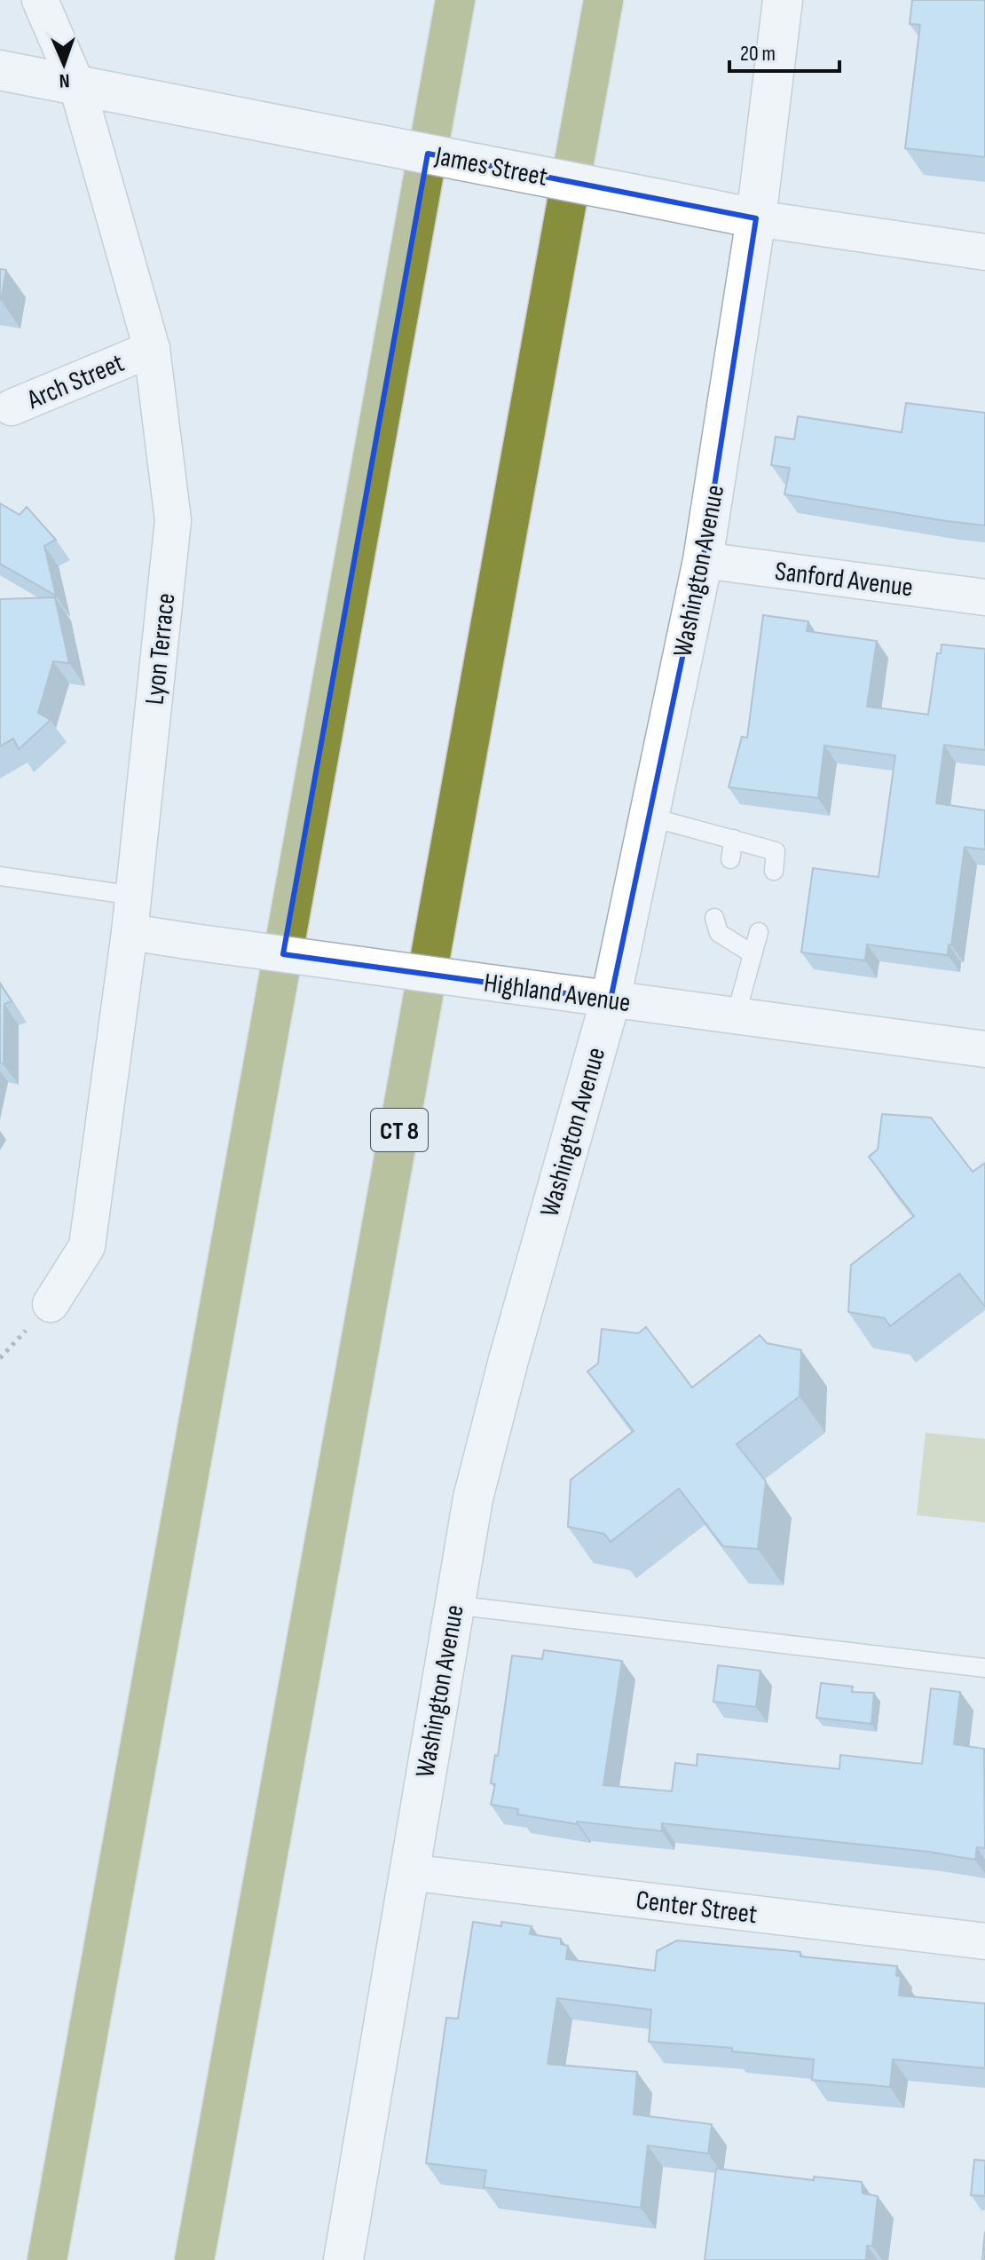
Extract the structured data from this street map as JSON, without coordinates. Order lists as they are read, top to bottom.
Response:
{
  "streets": {
    "highway": ["CT 8"],
    "main road": ["James Street", "Washington Avenue"],
    "street": [
      "Arch Street",
      "Sanford Avenue",
      "Lyon Terrace",
      "Highland Avenue",
      "Center Street"
    ]
  },
  "crossings": [
    ["James Street", "Washington Avenue"],
    ["James Street", "Lyon Terrace"],
    ["Arch Street", "Lyon Terrace"],
    ["Washington Avenue", "Sanford Avenue"],
    ["Washington Avenue", "Highland Avenue"],
    ["Washington Avenue", "Center Street"],
    ["Lyon Terrace", "Highland Avenue"]
  ],
  "scale_bar": "20 m",
  "north": "bottom"
}
